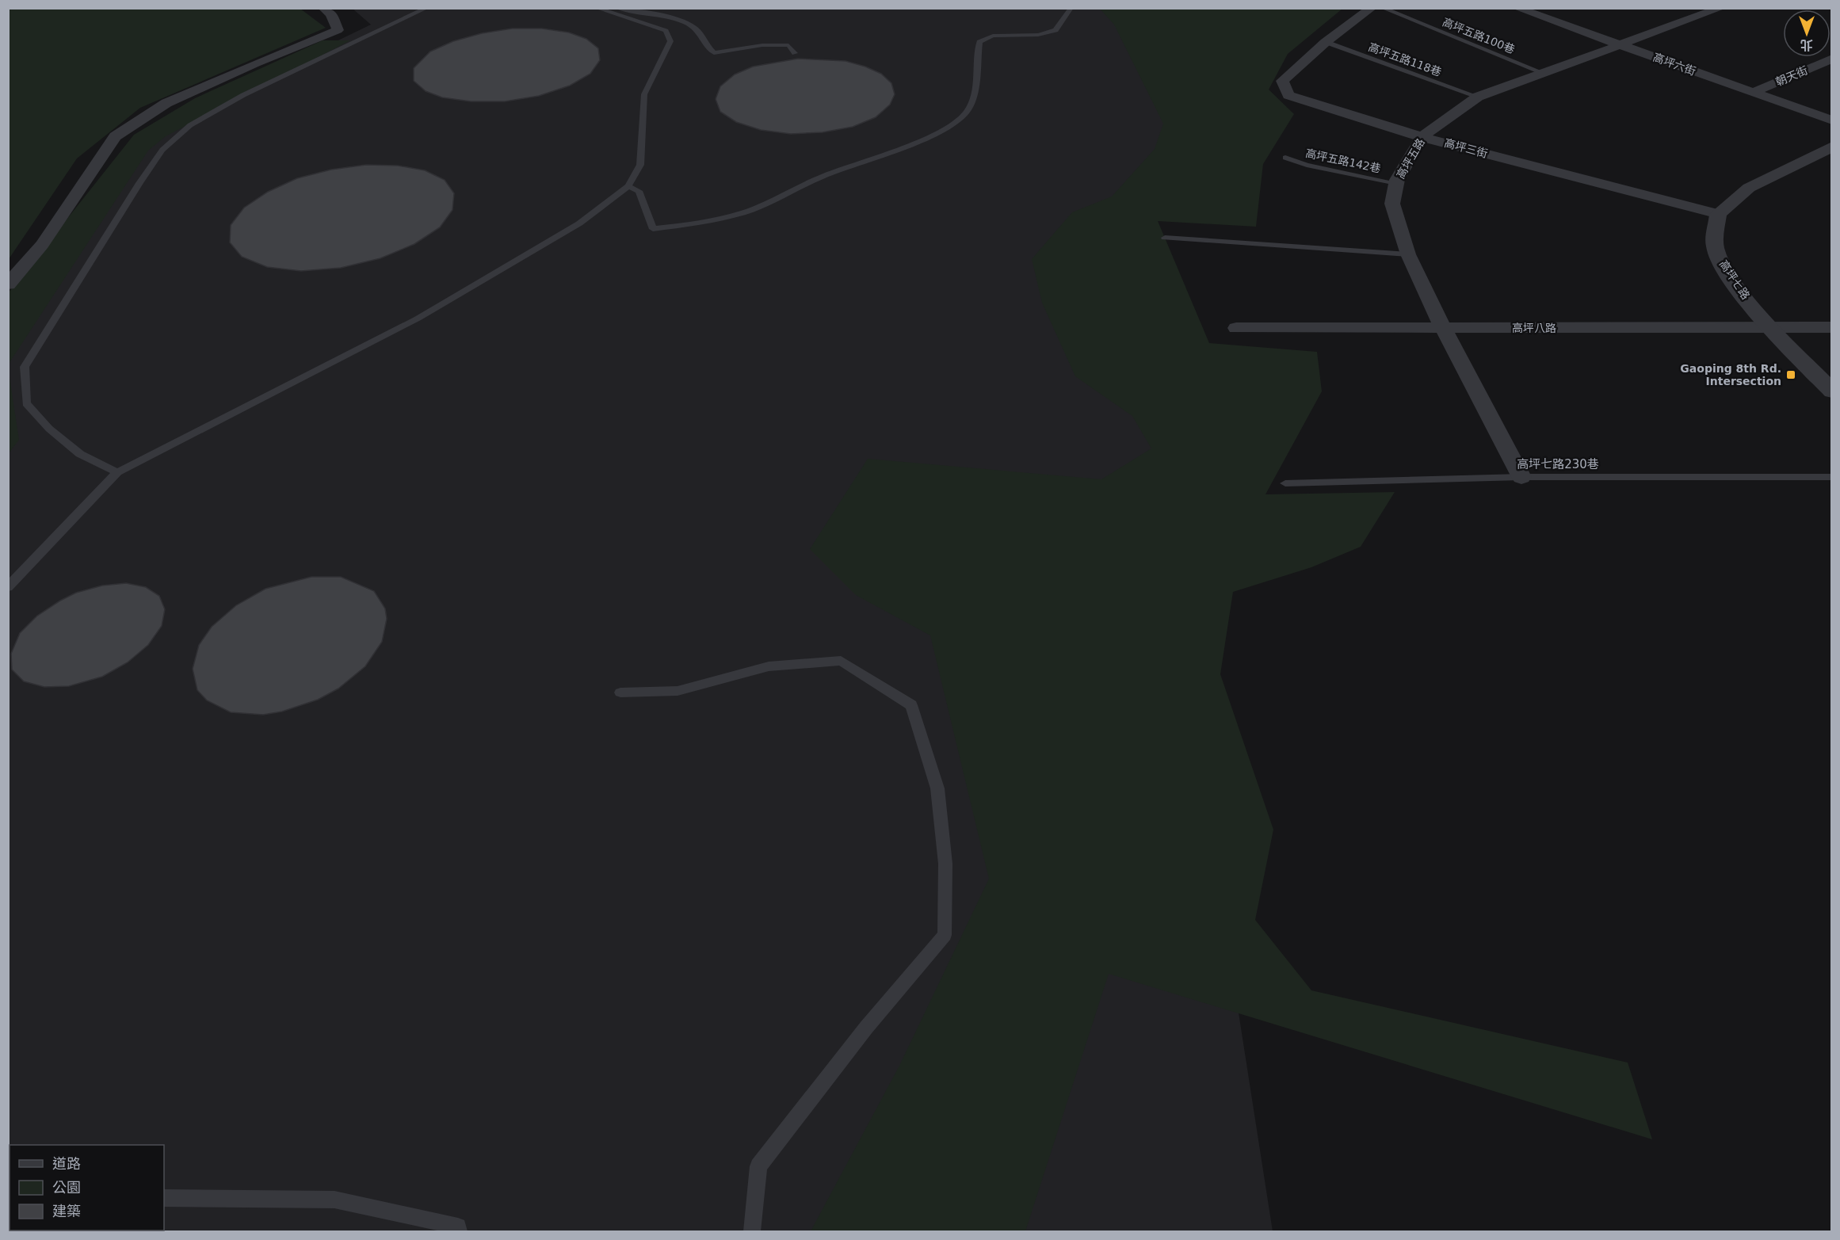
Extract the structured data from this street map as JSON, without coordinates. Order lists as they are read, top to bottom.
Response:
{
  "streets": {
    "street": [
      "高坪六街",
      "朝天街",
      "高坪三街",
      "高坪五路",
      "高坪七路",
      "高坪八路"
    ],
    "lane": [
      "高坪五路100巷",
      "高坪五路118巷",
      "高坪五路142巷",
      "高坪七路230巷"
    ]
  },
  "crossings": [
    ["高坪五路100巷", "高坪五路"],
    ["高坪五路118巷", "高坪三街"],
    ["高坪五路118巷", "高坪五路"],
    ["高坪六街", "朝天街"],
    ["高坪六街", "高坪五路"],
    ["高坪三街", "高坪五路"],
    ["高坪三街", "高坪七路"],
    ["高坪五路", "高坪五路142巷"],
    ["高坪五路", "高坪八路"],
    ["高坪五路", "高坪七路230巷"],
    ["高坪七路", "高坪八路"]
  ],
  "places": {
    "transit": ["Gaoping 8th Rd. Intersection"]
  },
  "legend": ["道路", "公園", "建築"],
  "north": "bottom"
}
